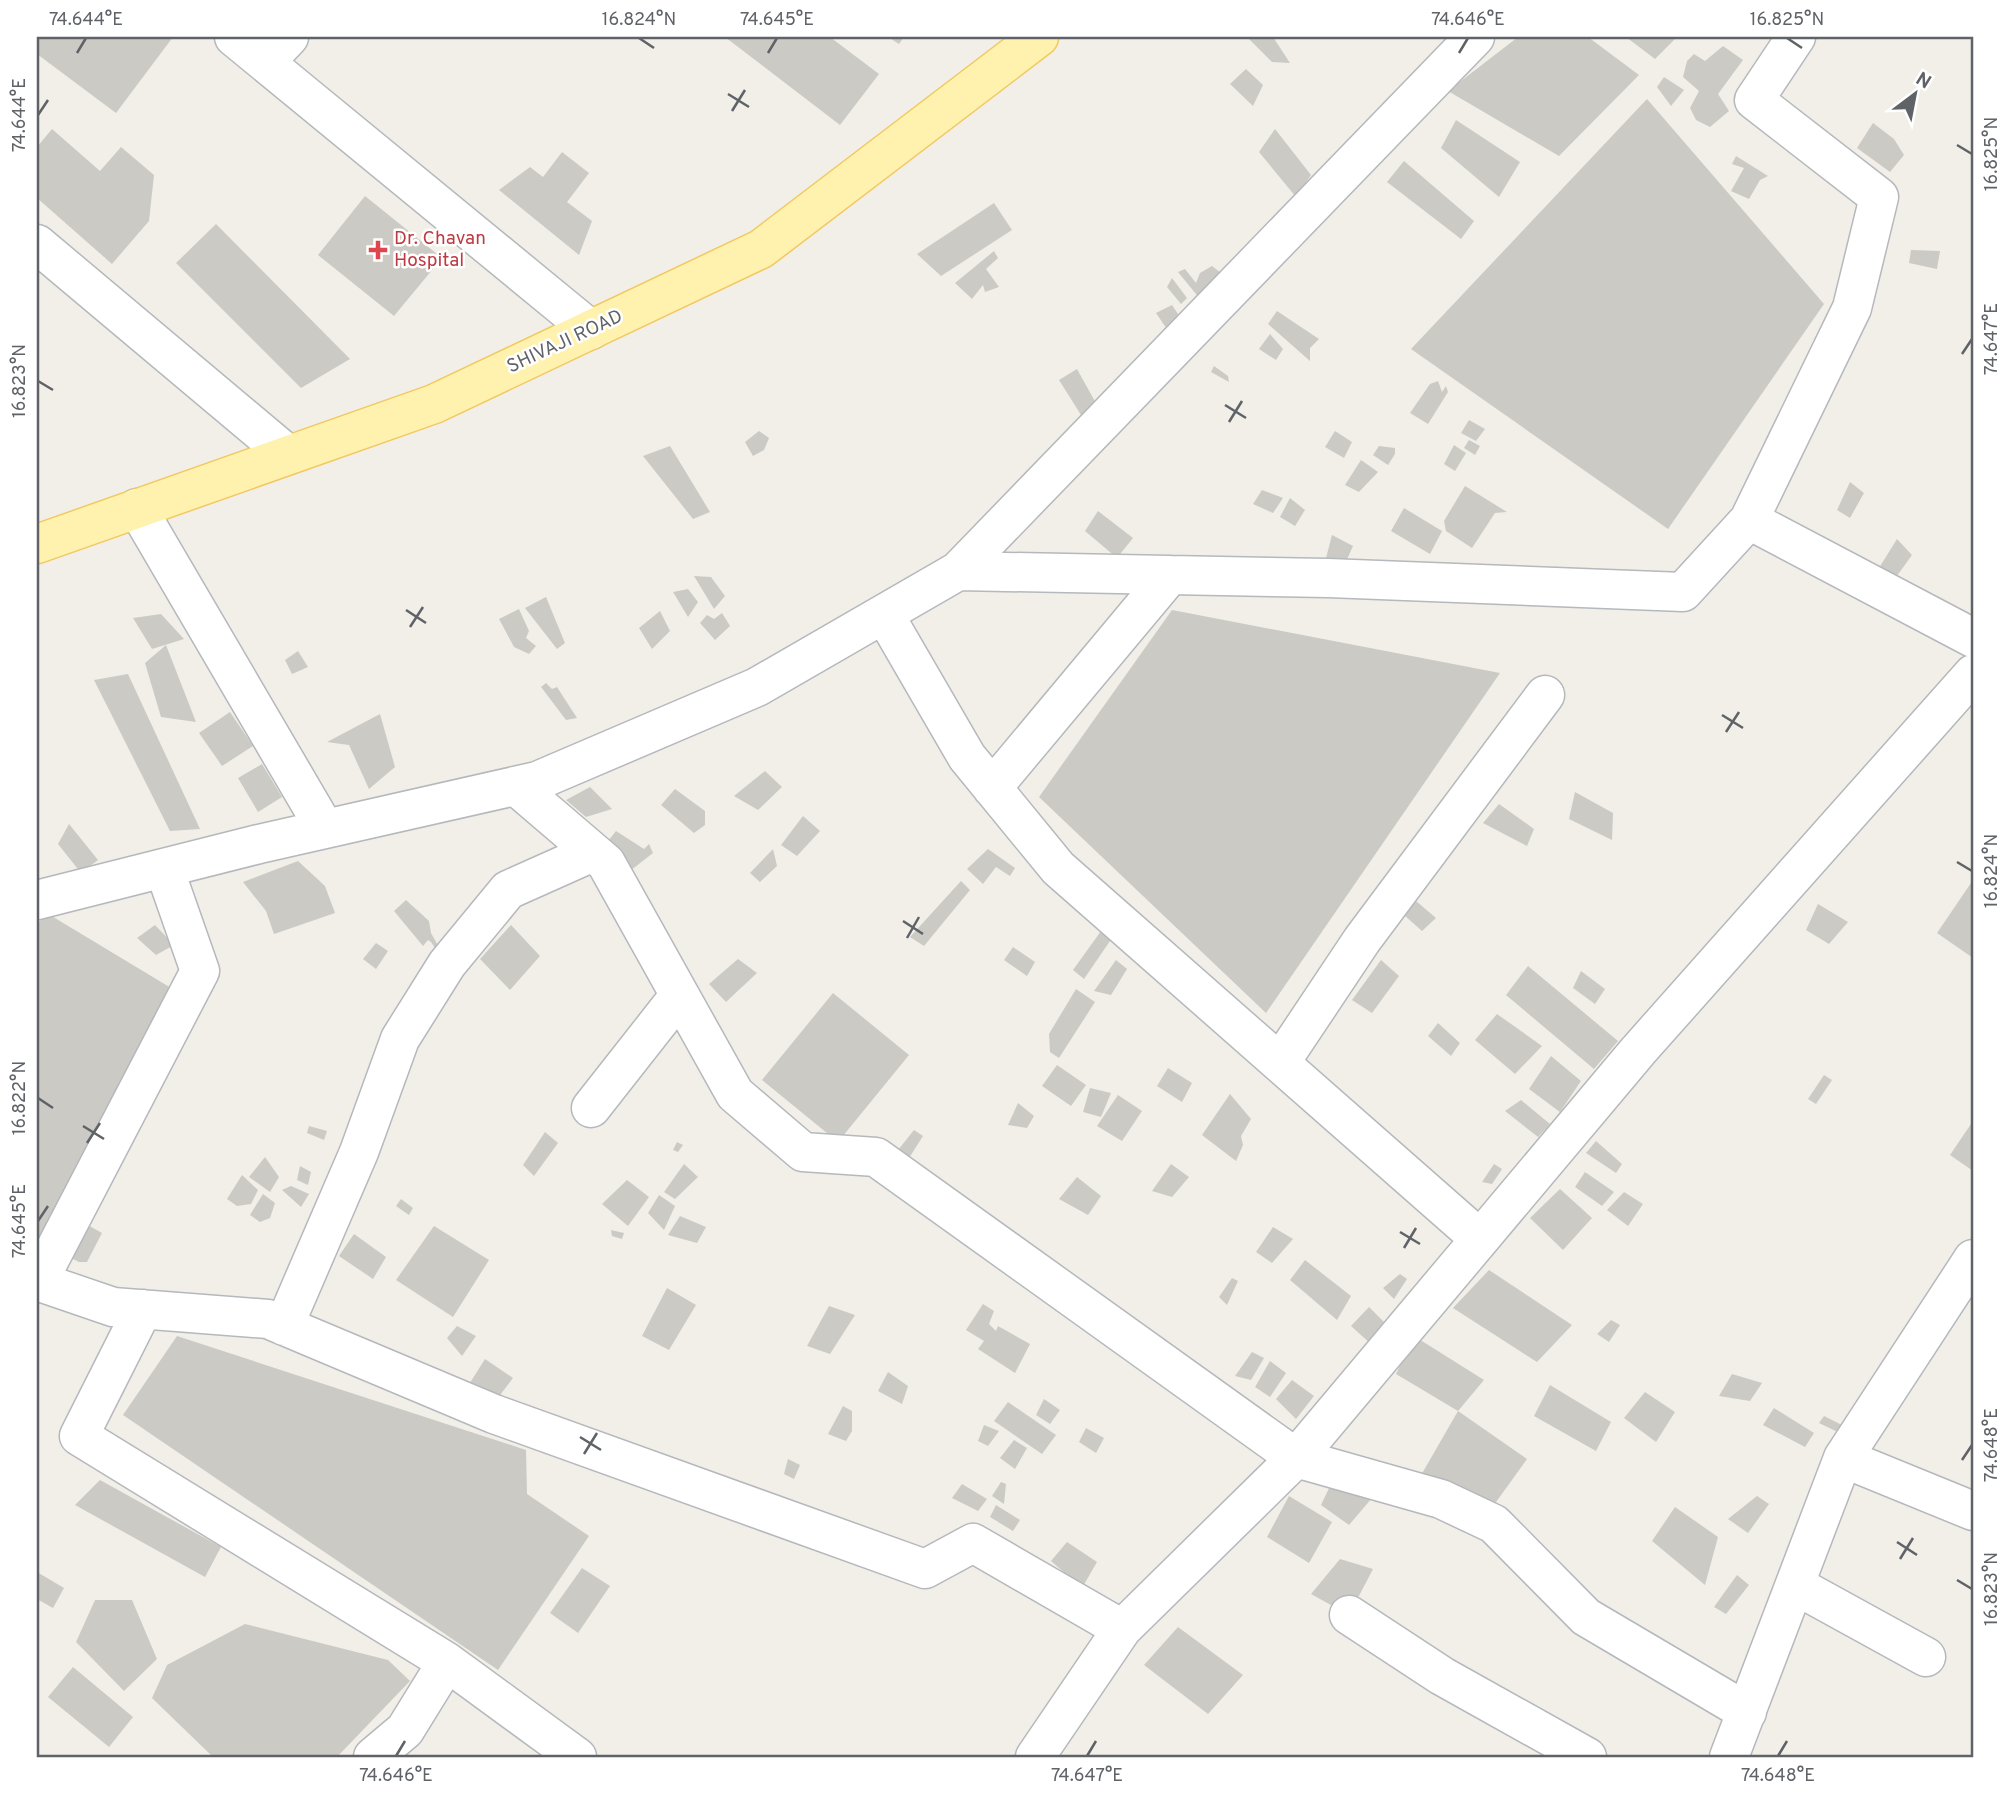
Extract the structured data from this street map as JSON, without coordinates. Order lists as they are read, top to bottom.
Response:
{
  "streets": {
    "main road": ["SHIVAJI ROAD"]
  },
  "places": {
    "health": ["Dr. Chavan Hospital"]
  },
  "north": "top right",
  "coordinates": [
    "74.644°E",
    "16.824°N",
    "74.645°E",
    "74.646°E",
    "16.825°N",
    "74.647°E",
    "16.823°N",
    "16.822°N",
    "74.648°E"
  ]
}
